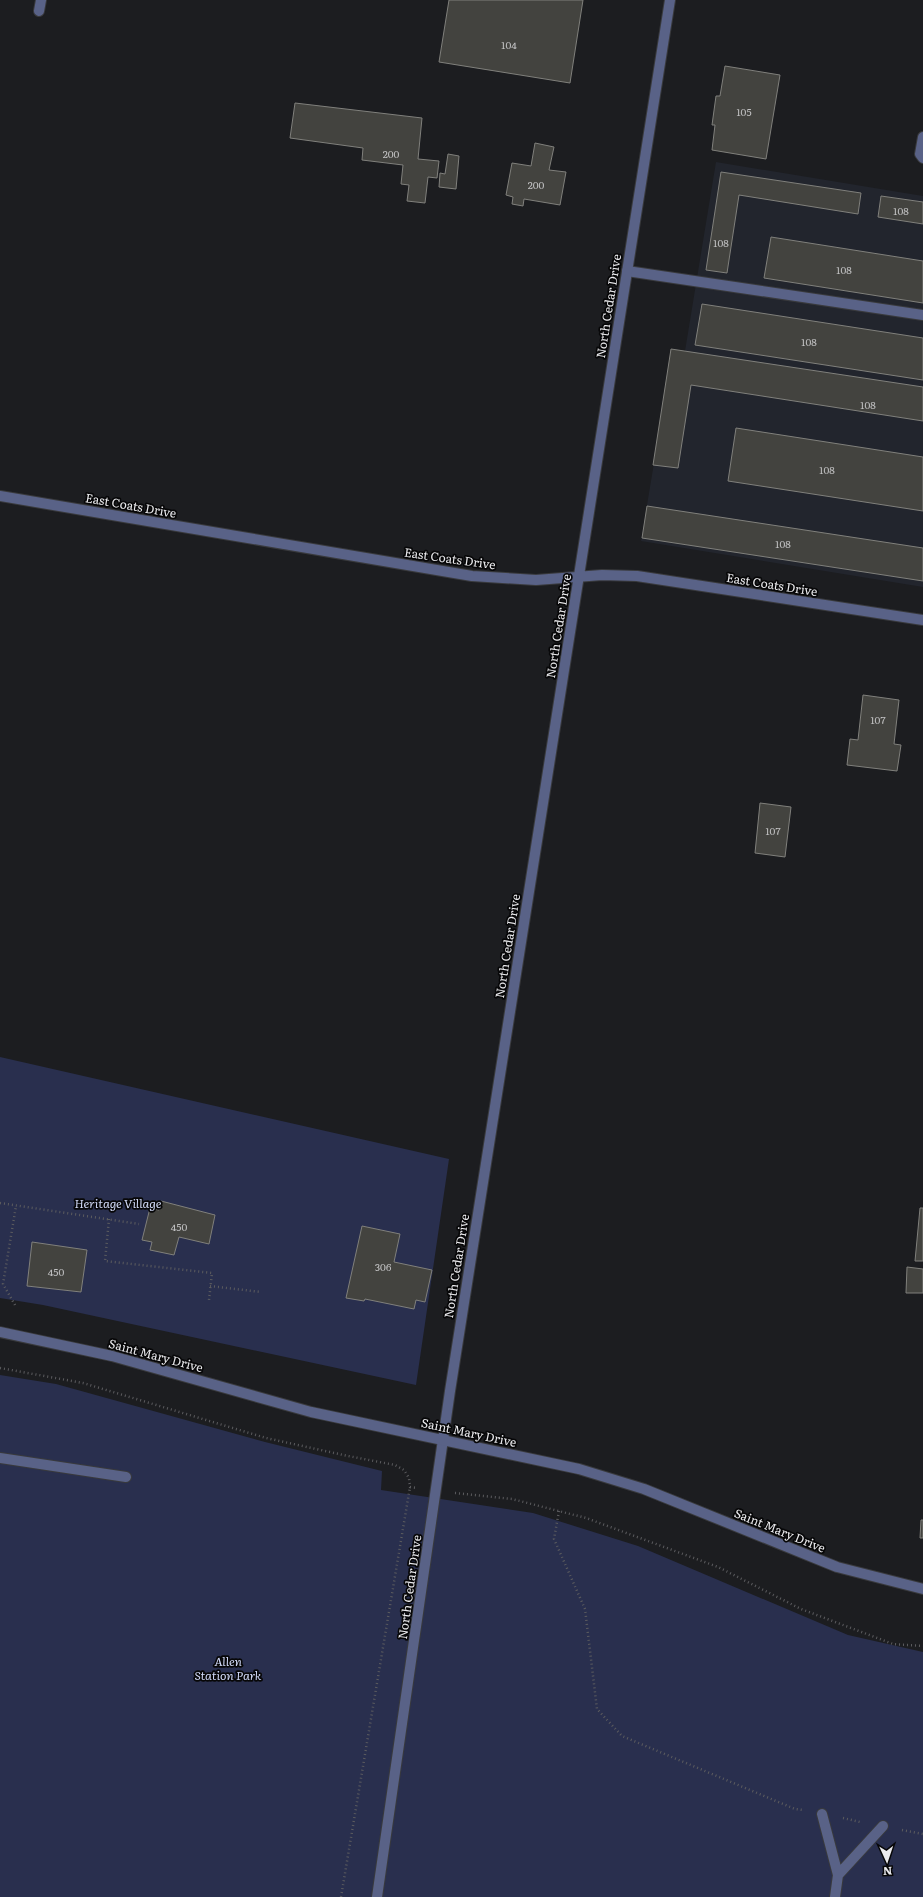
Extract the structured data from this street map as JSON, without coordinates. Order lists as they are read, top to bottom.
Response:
{
  "streets": {
    "street": ["North Cedar Drive", "East Coats Drive", "Saint Mary Drive"]
  },
  "crossings": [
    ["North Cedar Drive", "East Coats Drive"],
    ["North Cedar Drive", "Saint Mary Drive"]
  ],
  "parks": ["Heritage Village", "Allen Station Park"],
  "house_numbers": [
    "104",
    "105",
    "200",
    "200",
    "108",
    "108",
    "108",
    "108",
    "108",
    "108",
    "108",
    "107",
    "107",
    "450",
    "306",
    "450"
  ],
  "north": "bottom"
}
